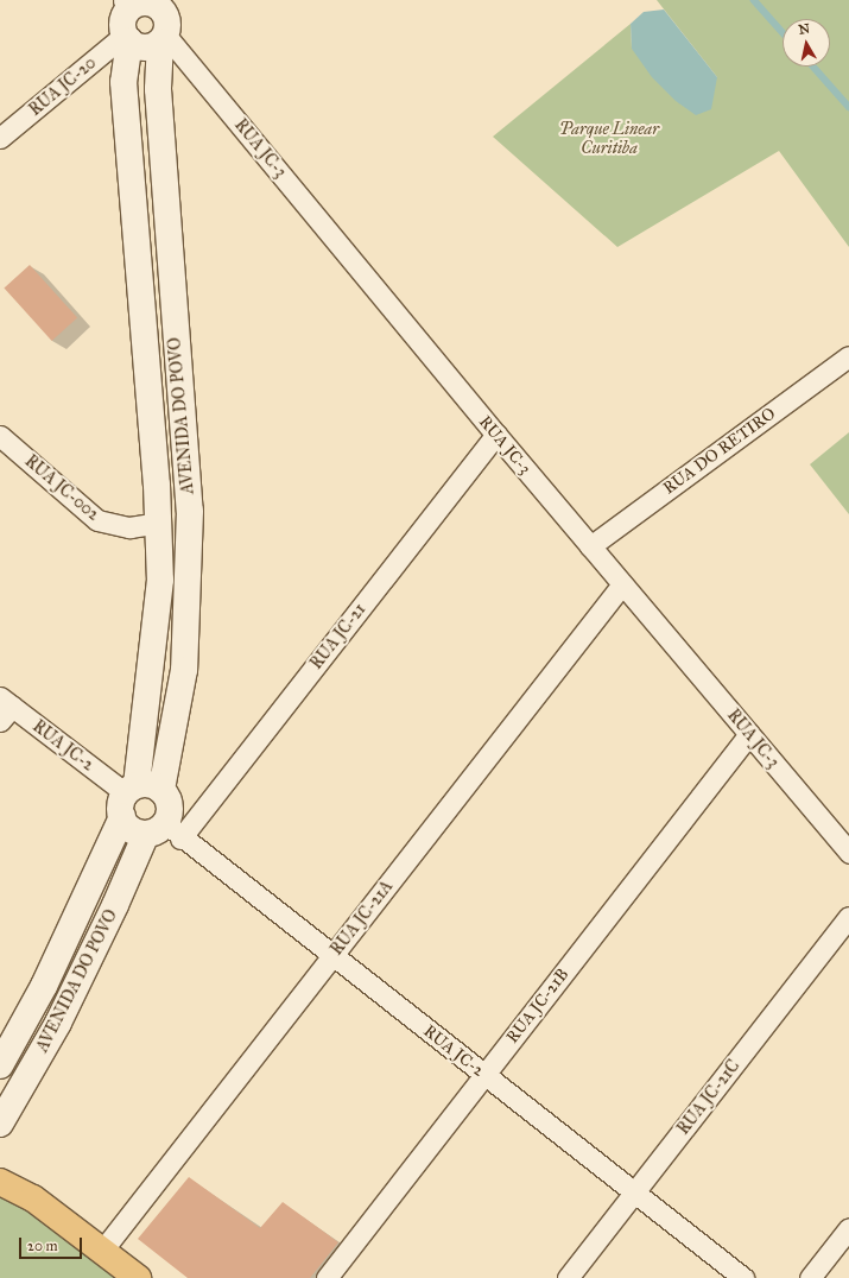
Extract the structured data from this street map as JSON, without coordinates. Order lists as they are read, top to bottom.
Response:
{
  "streets": {
    "main road": ["AVENIDA DO POVO"],
    "street": [
      "RUA JC-20",
      "RUA JC-3",
      "RUA DO RETIRO",
      "RUA JC-002",
      "RUA JC-21",
      "RUA JC-2",
      "RUA JC-21A",
      "RUA JC-21B",
      "RUA JC-21C"
    ]
  },
  "crossings": [
    ["RUA JC-20", "RUA JC-3"],
    ["RUA JC-20", "AVENIDA DO POVO"],
    ["RUA JC-3", "AVENIDA DO POVO"],
    ["RUA JC-3", "RUA DO RETIRO"],
    ["RUA JC-3", "RUA JC-21"],
    ["RUA JC-3", "RUA JC-21A"],
    ["RUA JC-3", "RUA JC-21B"],
    ["AVENIDA DO POVO", "RUA JC-002"],
    ["AVENIDA DO POVO", "RUA JC-21"],
    ["AVENIDA DO POVO", "RUA JC-2"],
    ["RUA JC-21", "RUA JC-2"],
    ["RUA JC-2", "RUA JC-21A"],
    ["RUA JC-2", "RUA JC-21B"],
    ["RUA JC-2", "RUA JC-21C"]
  ],
  "parks": ["Parque Linear Curitiba"],
  "scale_bar": "20 m",
  "north": "top"
}
